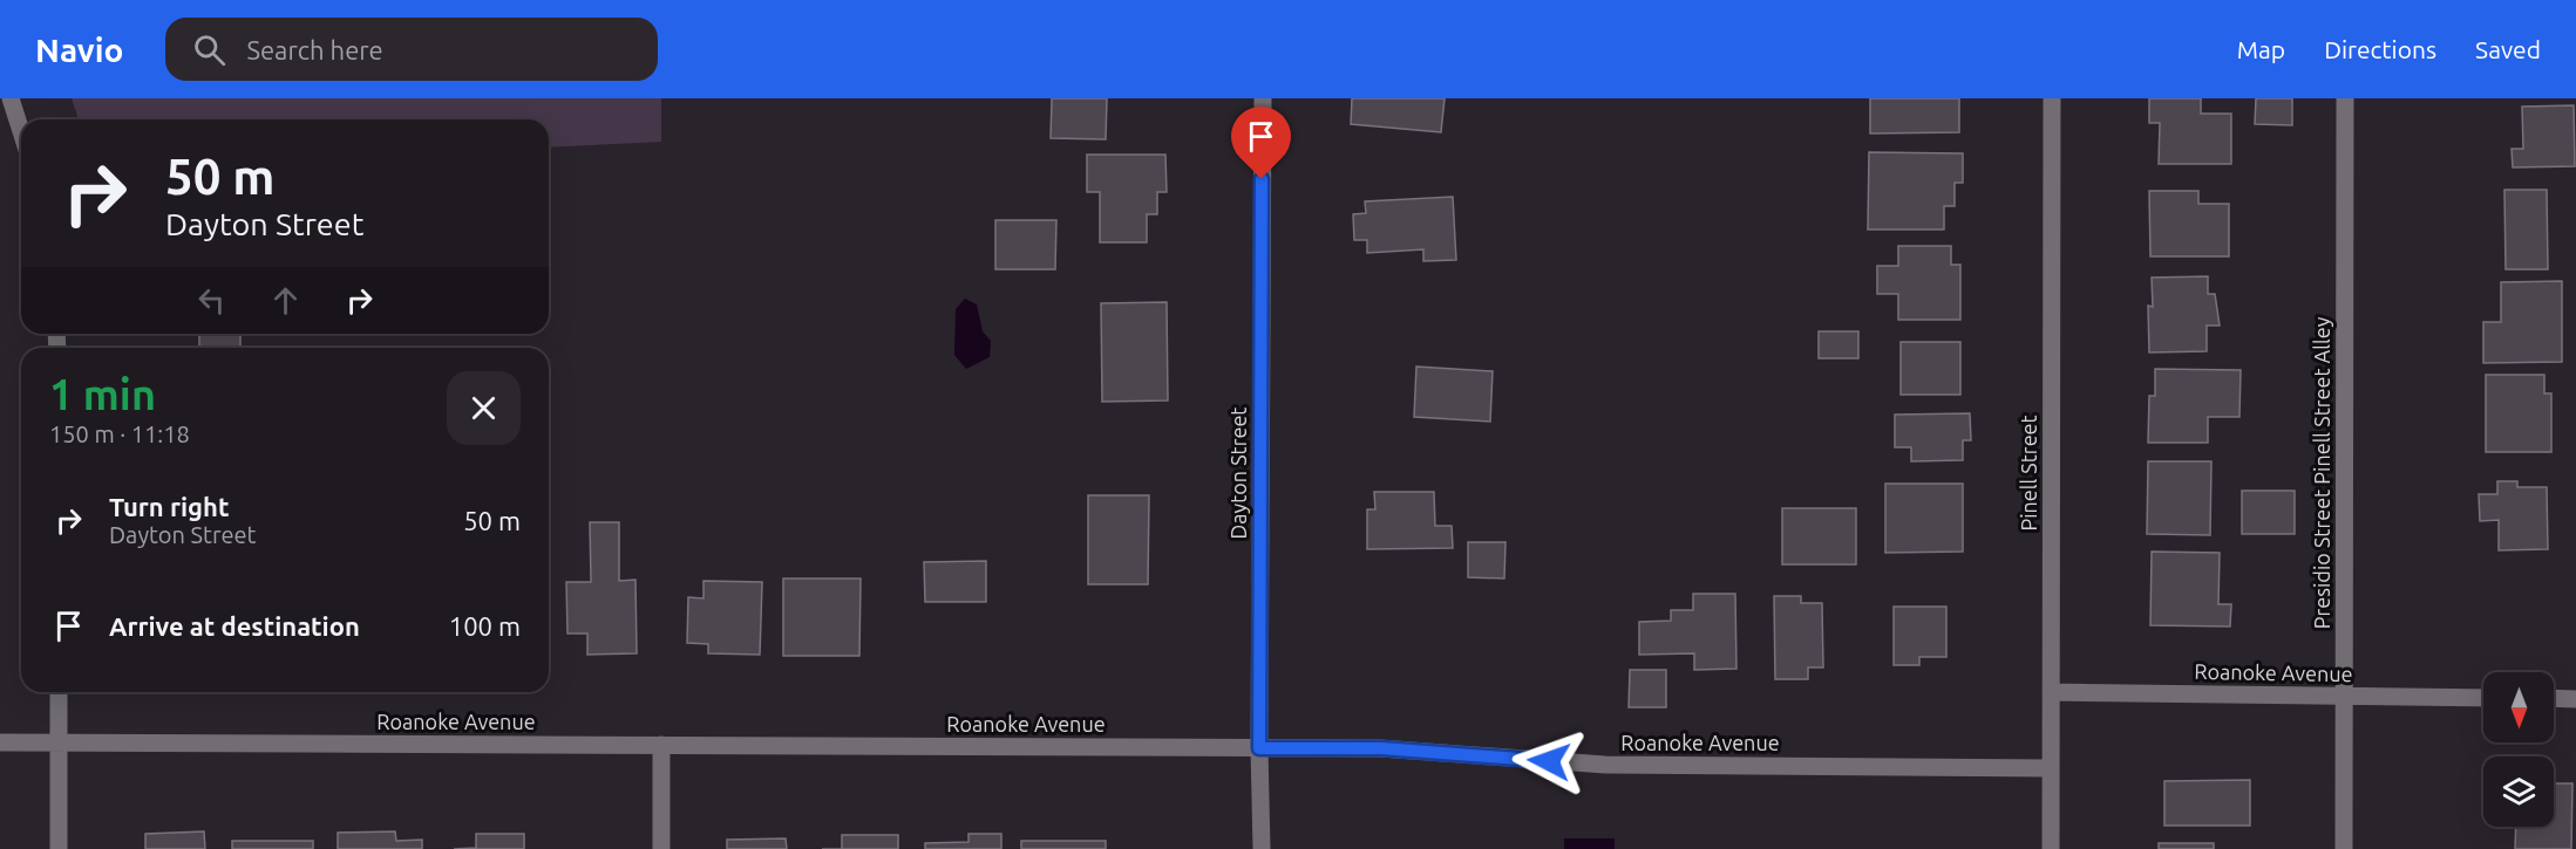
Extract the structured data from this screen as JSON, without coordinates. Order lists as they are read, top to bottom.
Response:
{
  "streets": {
    "street": [
      "Dayton Street",
      "Pinell Street",
      "Presidio Street Pinell Street Alley",
      "Roanoke Avenue"
    ]
  },
  "crossings": [
    ["Dayton Street", "Roanoke Avenue"],
    ["Pinell Street", "Roanoke Avenue"],
    ["Presidio Street Pinell Street Alley", "Roanoke Avenue"]
  ],
  "north": "bottom",
  "page": {
    "header": "Navio",
    "search": "Search here",
    "nav": ["Map", "Directions", "Saved"],
    "turn": ["50 m", "Dayton Street"],
    "heading": ["1 min", "150 m · 11:18"],
    "list": [
      {
        "name": "Turn right",
        "note": "Dayton Street",
        "value": "50 m"
      },
      {
        "name": "Arrive at destination",
        "value": "100 m"
      }
    ]
  }
}
